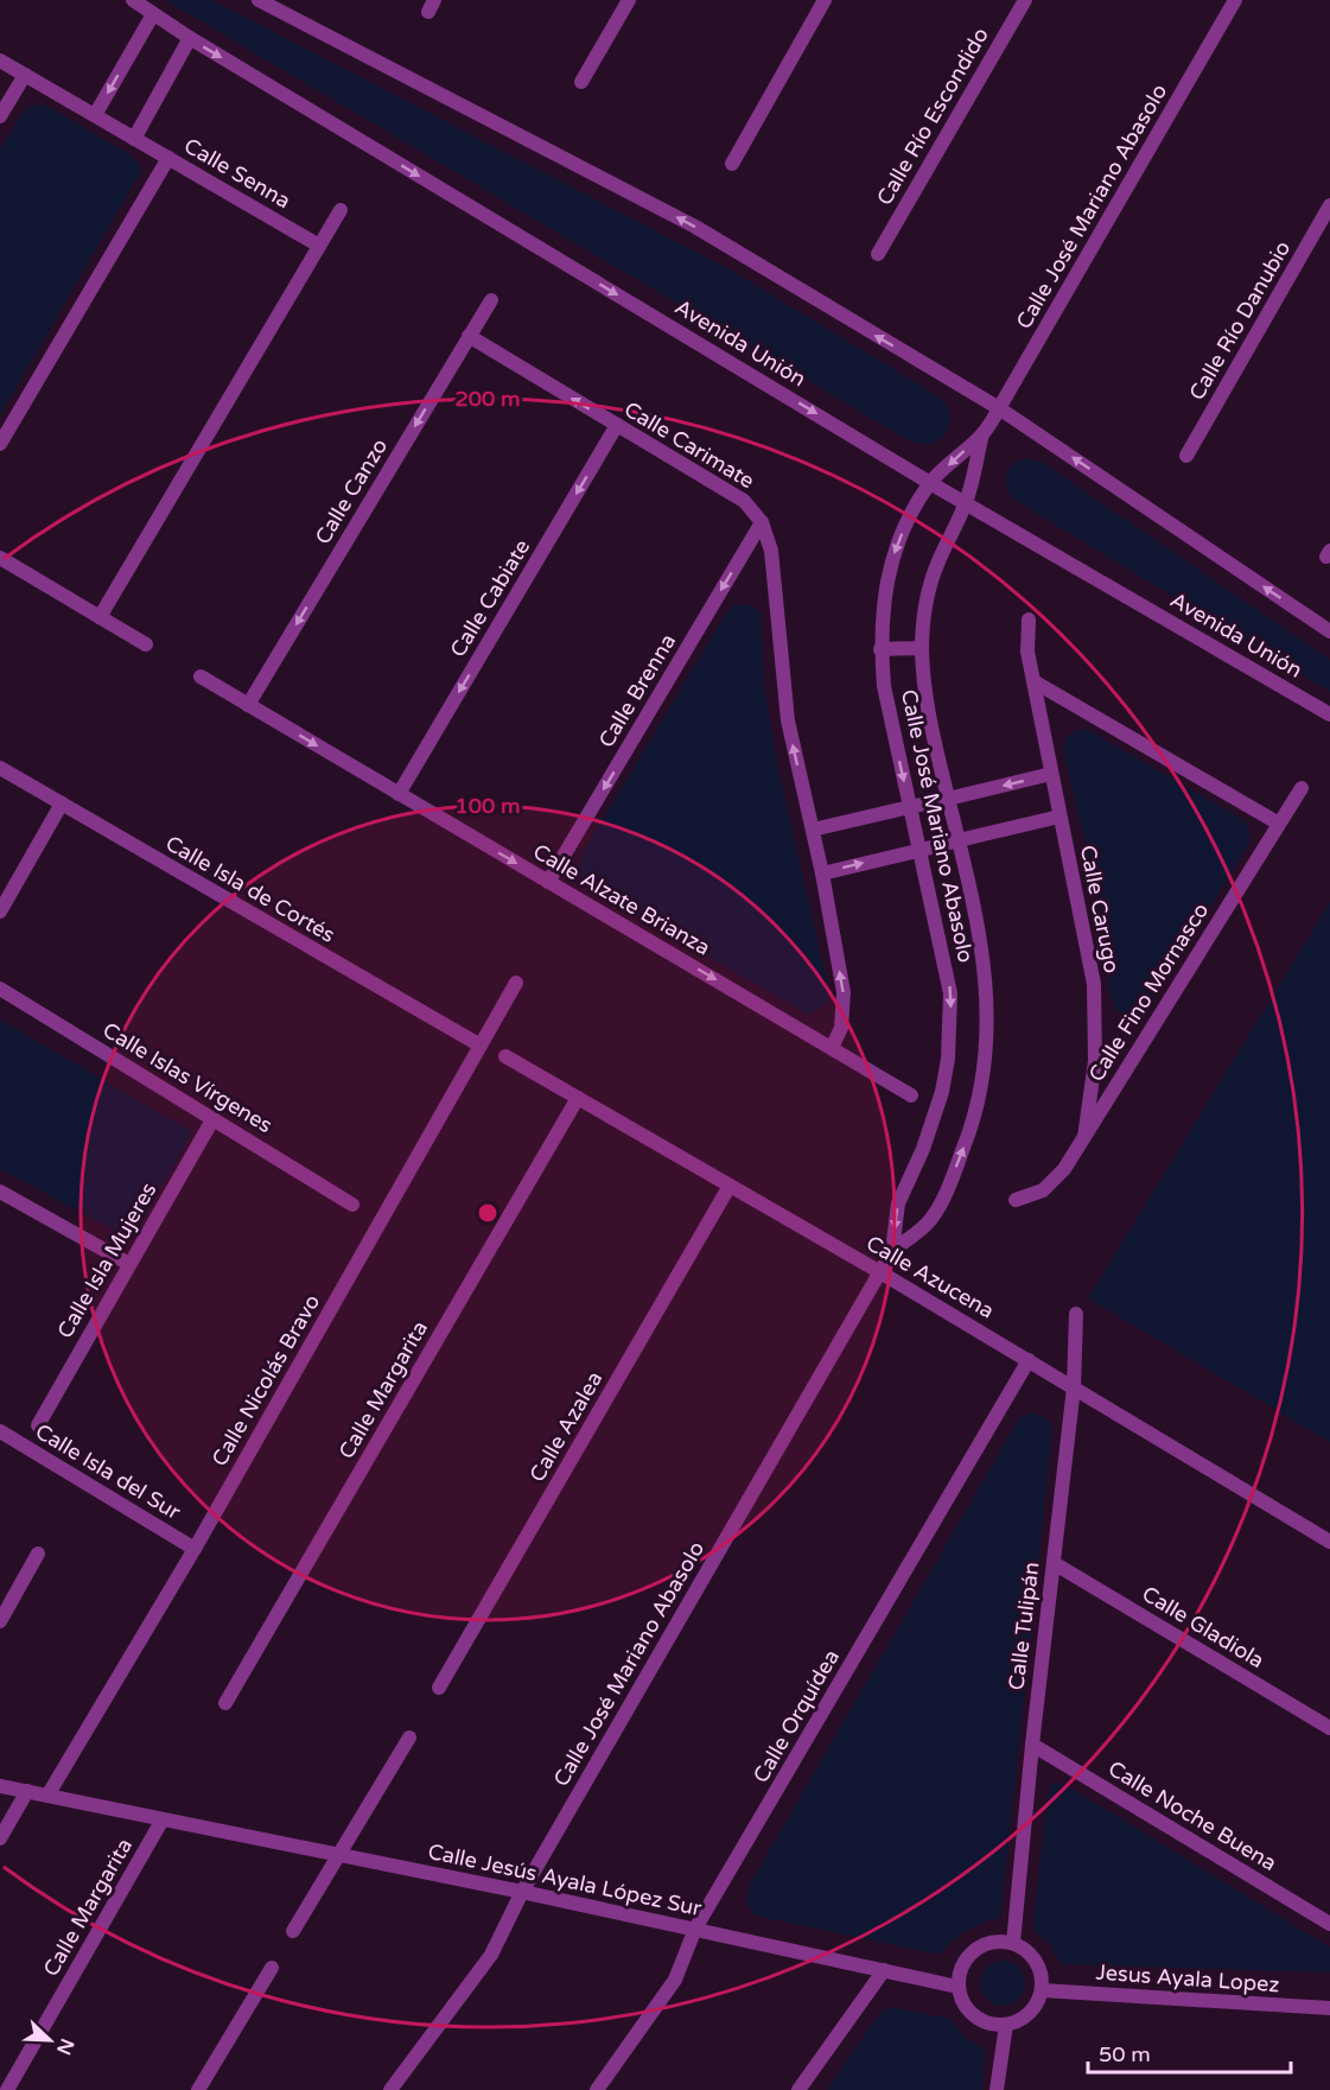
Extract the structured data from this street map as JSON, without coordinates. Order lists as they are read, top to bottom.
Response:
{
  "streets": {
    "street": [
      "Calle Río Escondido",
      "Calle Senna",
      "Calle José Mariano Abasolo",
      "Calle Río Danubio",
      "Avenida Unión",
      "Calle Carimate",
      "Calle Canzo",
      "Calle Cabiate",
      "Calle Brenna",
      "Calle Isla de Cortés",
      "Calle Alzate Brianza",
      "Calle Carugo",
      "Calle Fino Mornasco",
      "Calle Islas Vírgenes",
      "Calle Isla Mujeres",
      "Calle Azucena",
      "Calle Nicolás Bravo",
      "Calle Margarita",
      "Calle Azalea",
      "Calle Isla del Sur",
      "Calle Tulipán",
      "Calle Gladiola",
      "Calle Orquídea",
      "Calle Noche Buena",
      "Calle Jesús Ayala López Sur",
      "Jesus Ayala Lopez"
    ]
  },
  "crossings": [
    ["Calle José Mariano Abasolo", "Avenida Unión"],
    ["Calle José Mariano Abasolo", "Calle Azucena"],
    ["Calle José Mariano Abasolo", "Calle Jesús Ayala López Sur"],
    ["Calle Carimate", "Calle Canzo"],
    ["Calle Carimate", "Calle Cabiate"],
    ["Calle Carimate", "Calle Brenna"],
    ["Calle Carimate", "Calle Alzate Brianza"],
    ["Calle Canzo", "Calle Alzate Brianza"],
    ["Calle Cabiate", "Calle Alzate Brianza"],
    ["Calle Brenna", "Calle Alzate Brianza"],
    ["Calle Isla de Cortés", "Calle Nicolás Bravo"],
    ["Calle Carugo", "Calle Fino Mornasco"],
    ["Calle Islas Vírgenes", "Calle Isla Mujeres"],
    ["Calle Azucena", "Calle Margarita"],
    ["Calle Azucena", "Calle Azalea"],
    ["Calle Azucena", "Calle Tulipán"],
    ["Calle Azucena", "Calle Orquídea"],
    ["Calle Nicolás Bravo", "Calle Isla del Sur"],
    ["Calle Margarita", "Calle Jesús Ayala López Sur"],
    ["Calle Tulipán", "Calle Gladiola"],
    ["Calle Tulipán", "Calle Noche Buena"],
    ["Calle Tulipán", "Calle Jesús Ayala López Sur"],
    ["Calle Tulipán", "Jesus Ayala Lopez"],
    ["Calle Orquídea", "Calle Jesús Ayala López Sur"],
    ["Calle Jesús Ayala López Sur", "Jesus Ayala Lopez"]
  ],
  "one_way": [
    "Calle Carimate",
    "Calle Canzo",
    "Calle Cabiate",
    "Calle Brenna",
    "Calle Alzate Brianza"
  ],
  "scale_bar": "50 m",
  "north": "bottom right",
  "rings": ["200 m", "100 m"]
}
